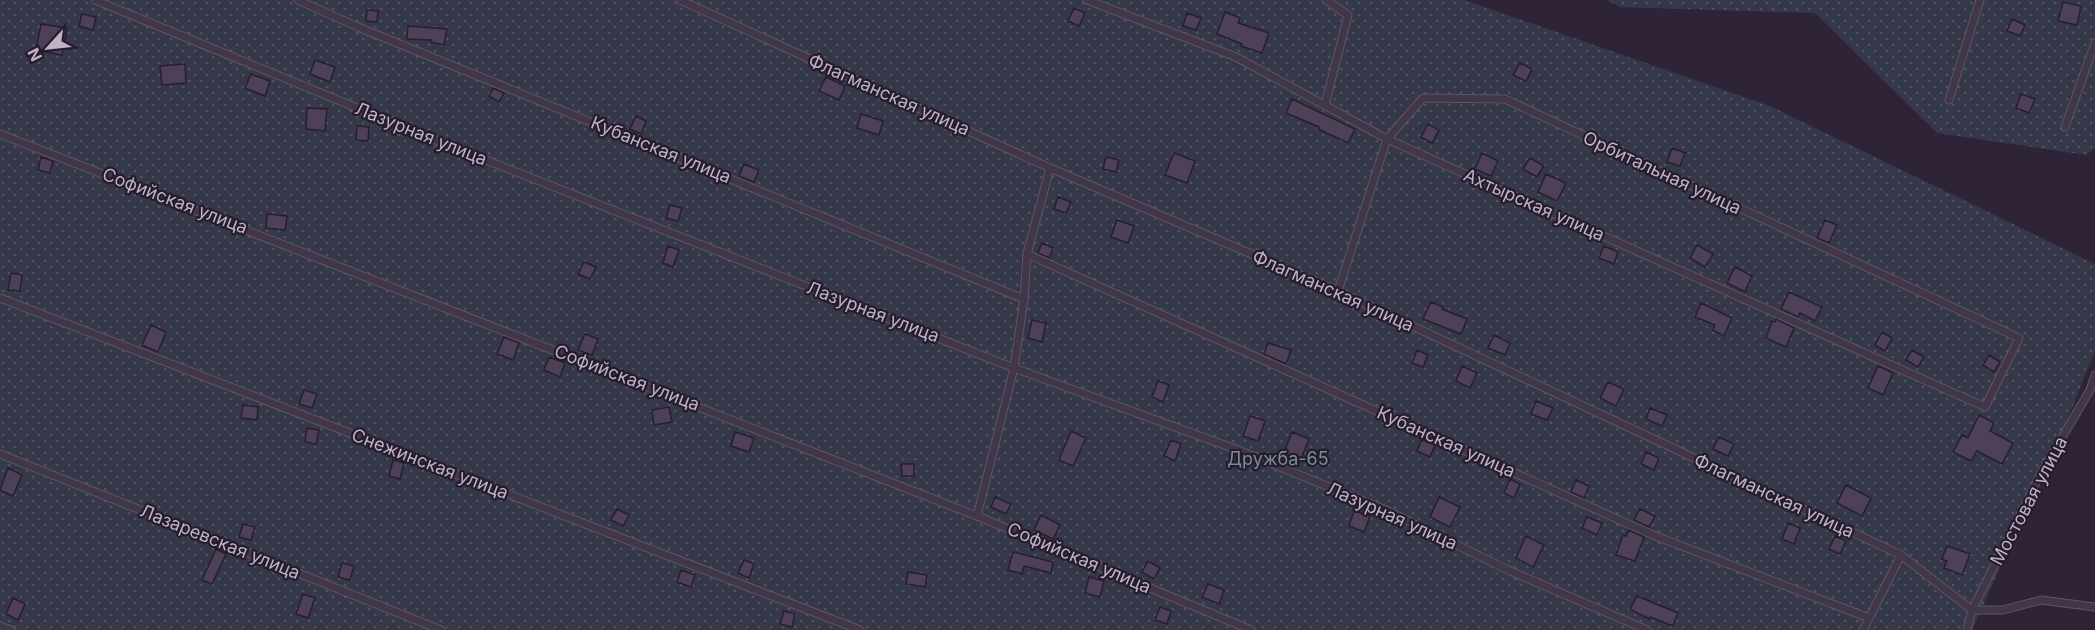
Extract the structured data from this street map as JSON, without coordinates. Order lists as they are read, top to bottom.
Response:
{
  "streets": {
    "lane": [
      "Флагманская улица",
      "Лазурная улица",
      "Кубанская улица",
      "Орбитальная улица",
      "Софийская улица",
      "Ахтырская улица",
      "Снежинская улица",
      "Мостовая улица",
      "Лазаревская улица"
    ]
  },
  "crossings": [
    ["Флагманская улица", "Орбитальная улица"],
    ["Флагманская улица", "Мостовая улица"],
    ["Орбитальная улица", "Ахтырская улица"]
  ],
  "parks": ["Дружба-65"],
  "north": "bottom left"
}
